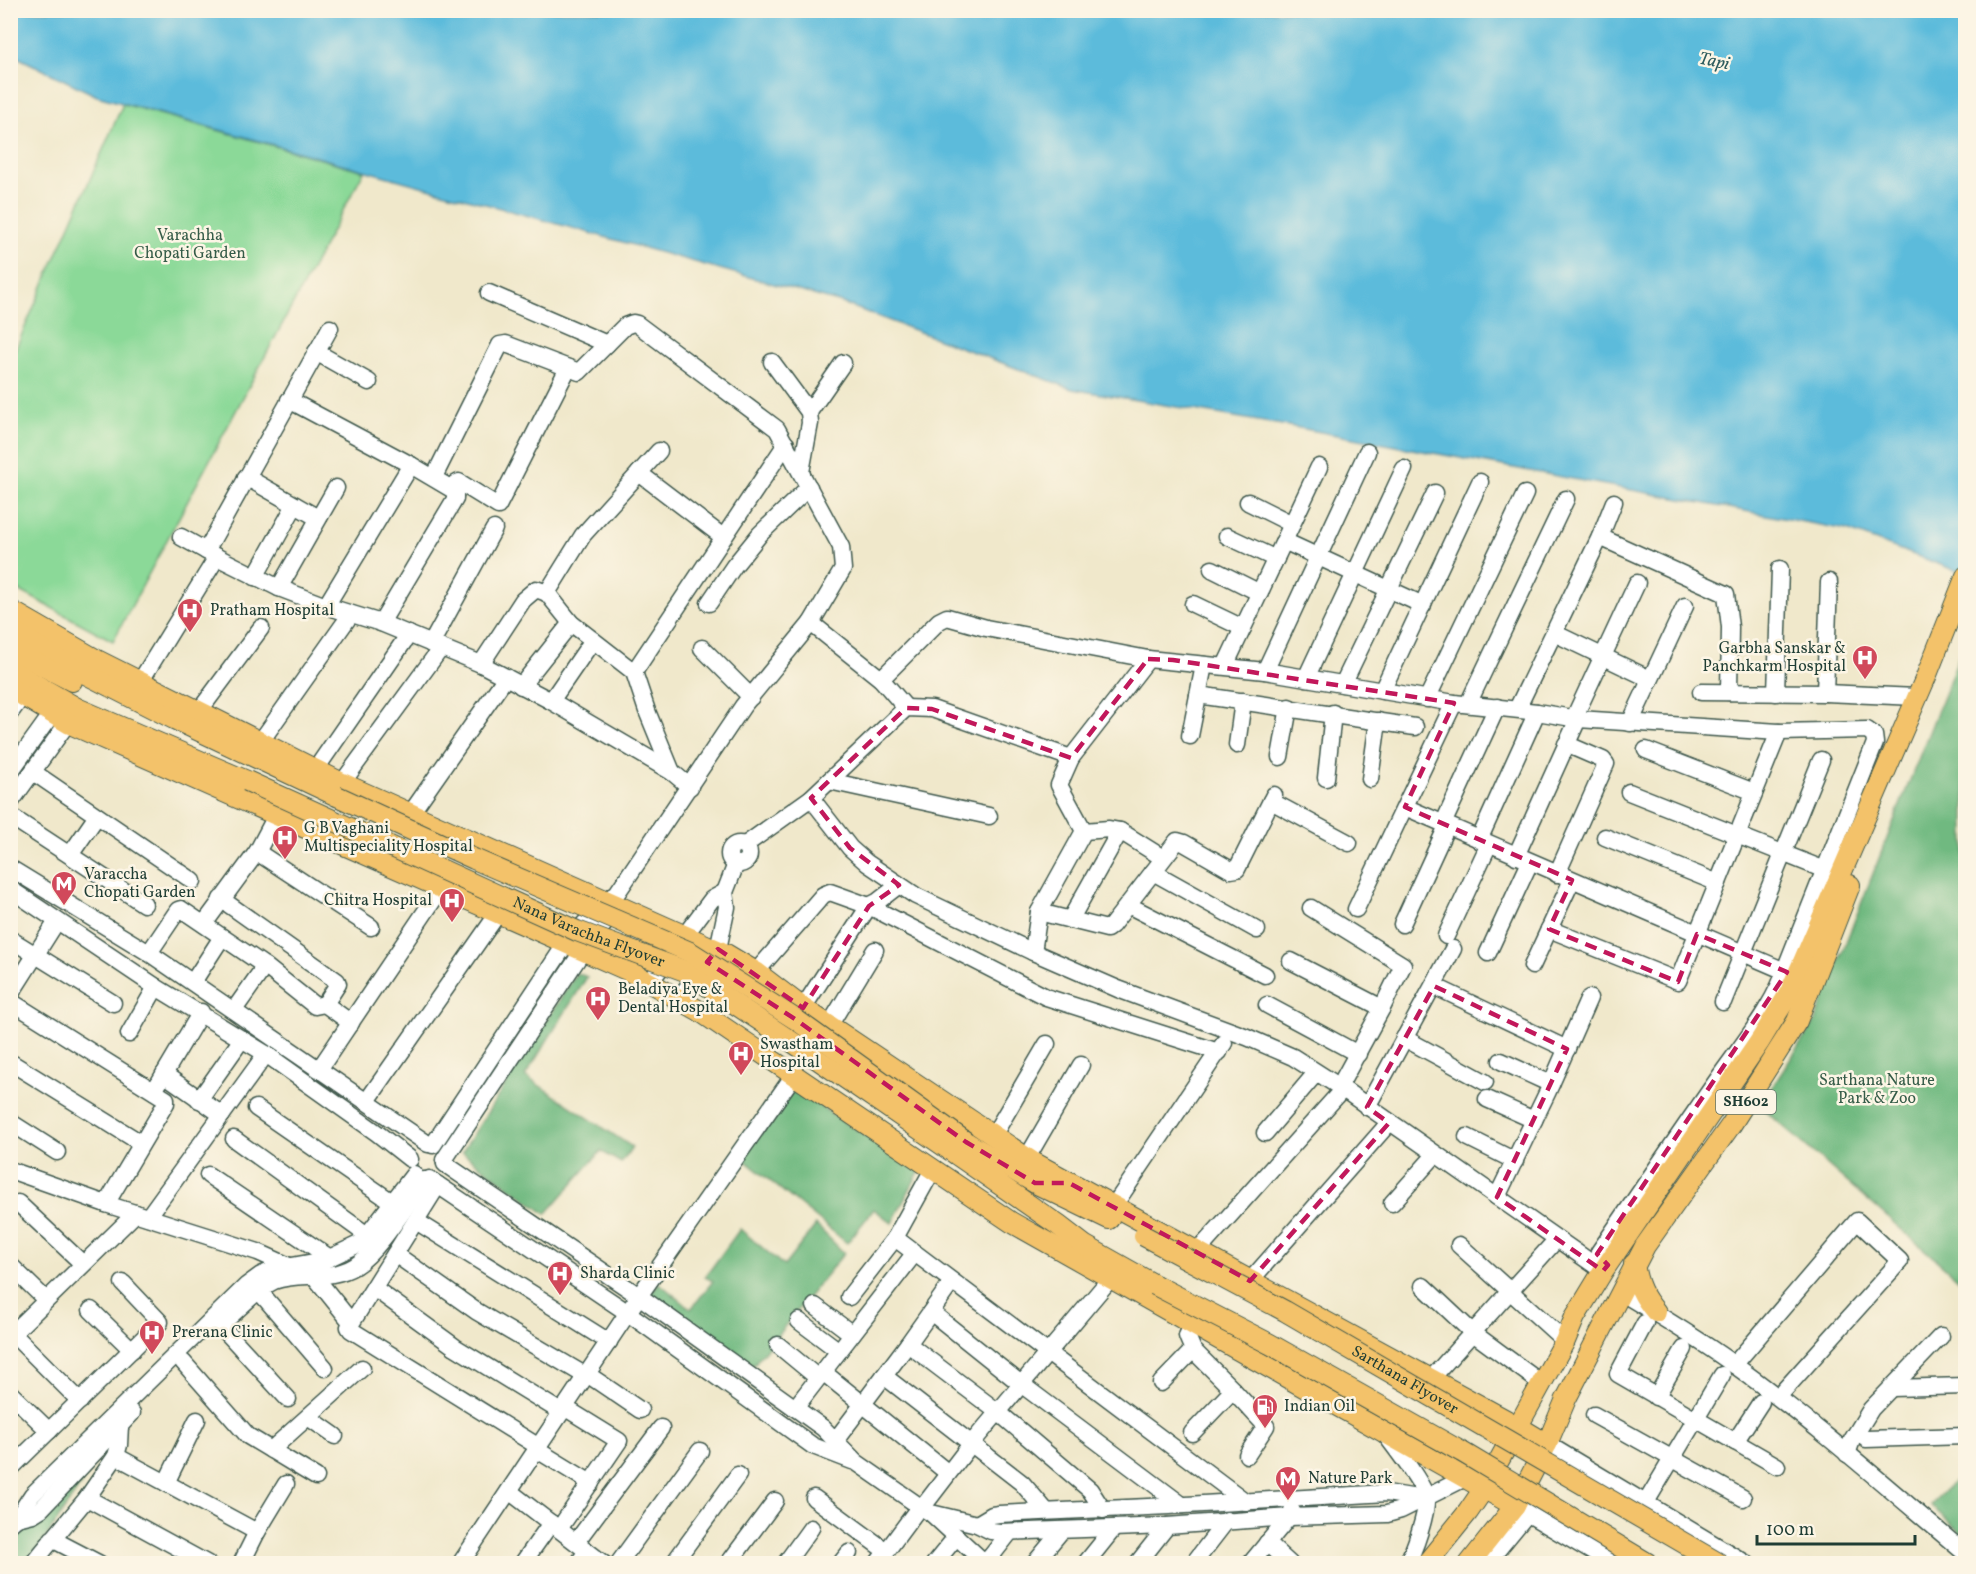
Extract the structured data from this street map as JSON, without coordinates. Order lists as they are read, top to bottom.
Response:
{
  "streets": {
    "main road": ["Nana Varachha Flyover", "SH602", "Sarthana Flyover"]
  },
  "crossings": [
    ["Nana Varachha Flyover", "Sarthana Flyover"]
  ],
  "water": ["Tapi"],
  "parks": ["Varachha Chopati Garden", "Sarthana Nature Park & Zoo"],
  "places": {
    "hospital": [
      "Pratham Hospital",
      "Garbha Sanskar & Panchkarm Hospital",
      "G B Vaghani Multispeciality Hospital",
      "Chitra Hospital",
      "Beladiya Eye & Dental Hospital",
      "Swastham Hospital",
      "Sharda Clinic",
      "Prerana Clinic"
    ],
    "metro station": ["Varaccha Chopati Garden", "Nature Park"],
    "fuel station": ["Indian Oil"]
  },
  "scale_bar": "100 m"
}
